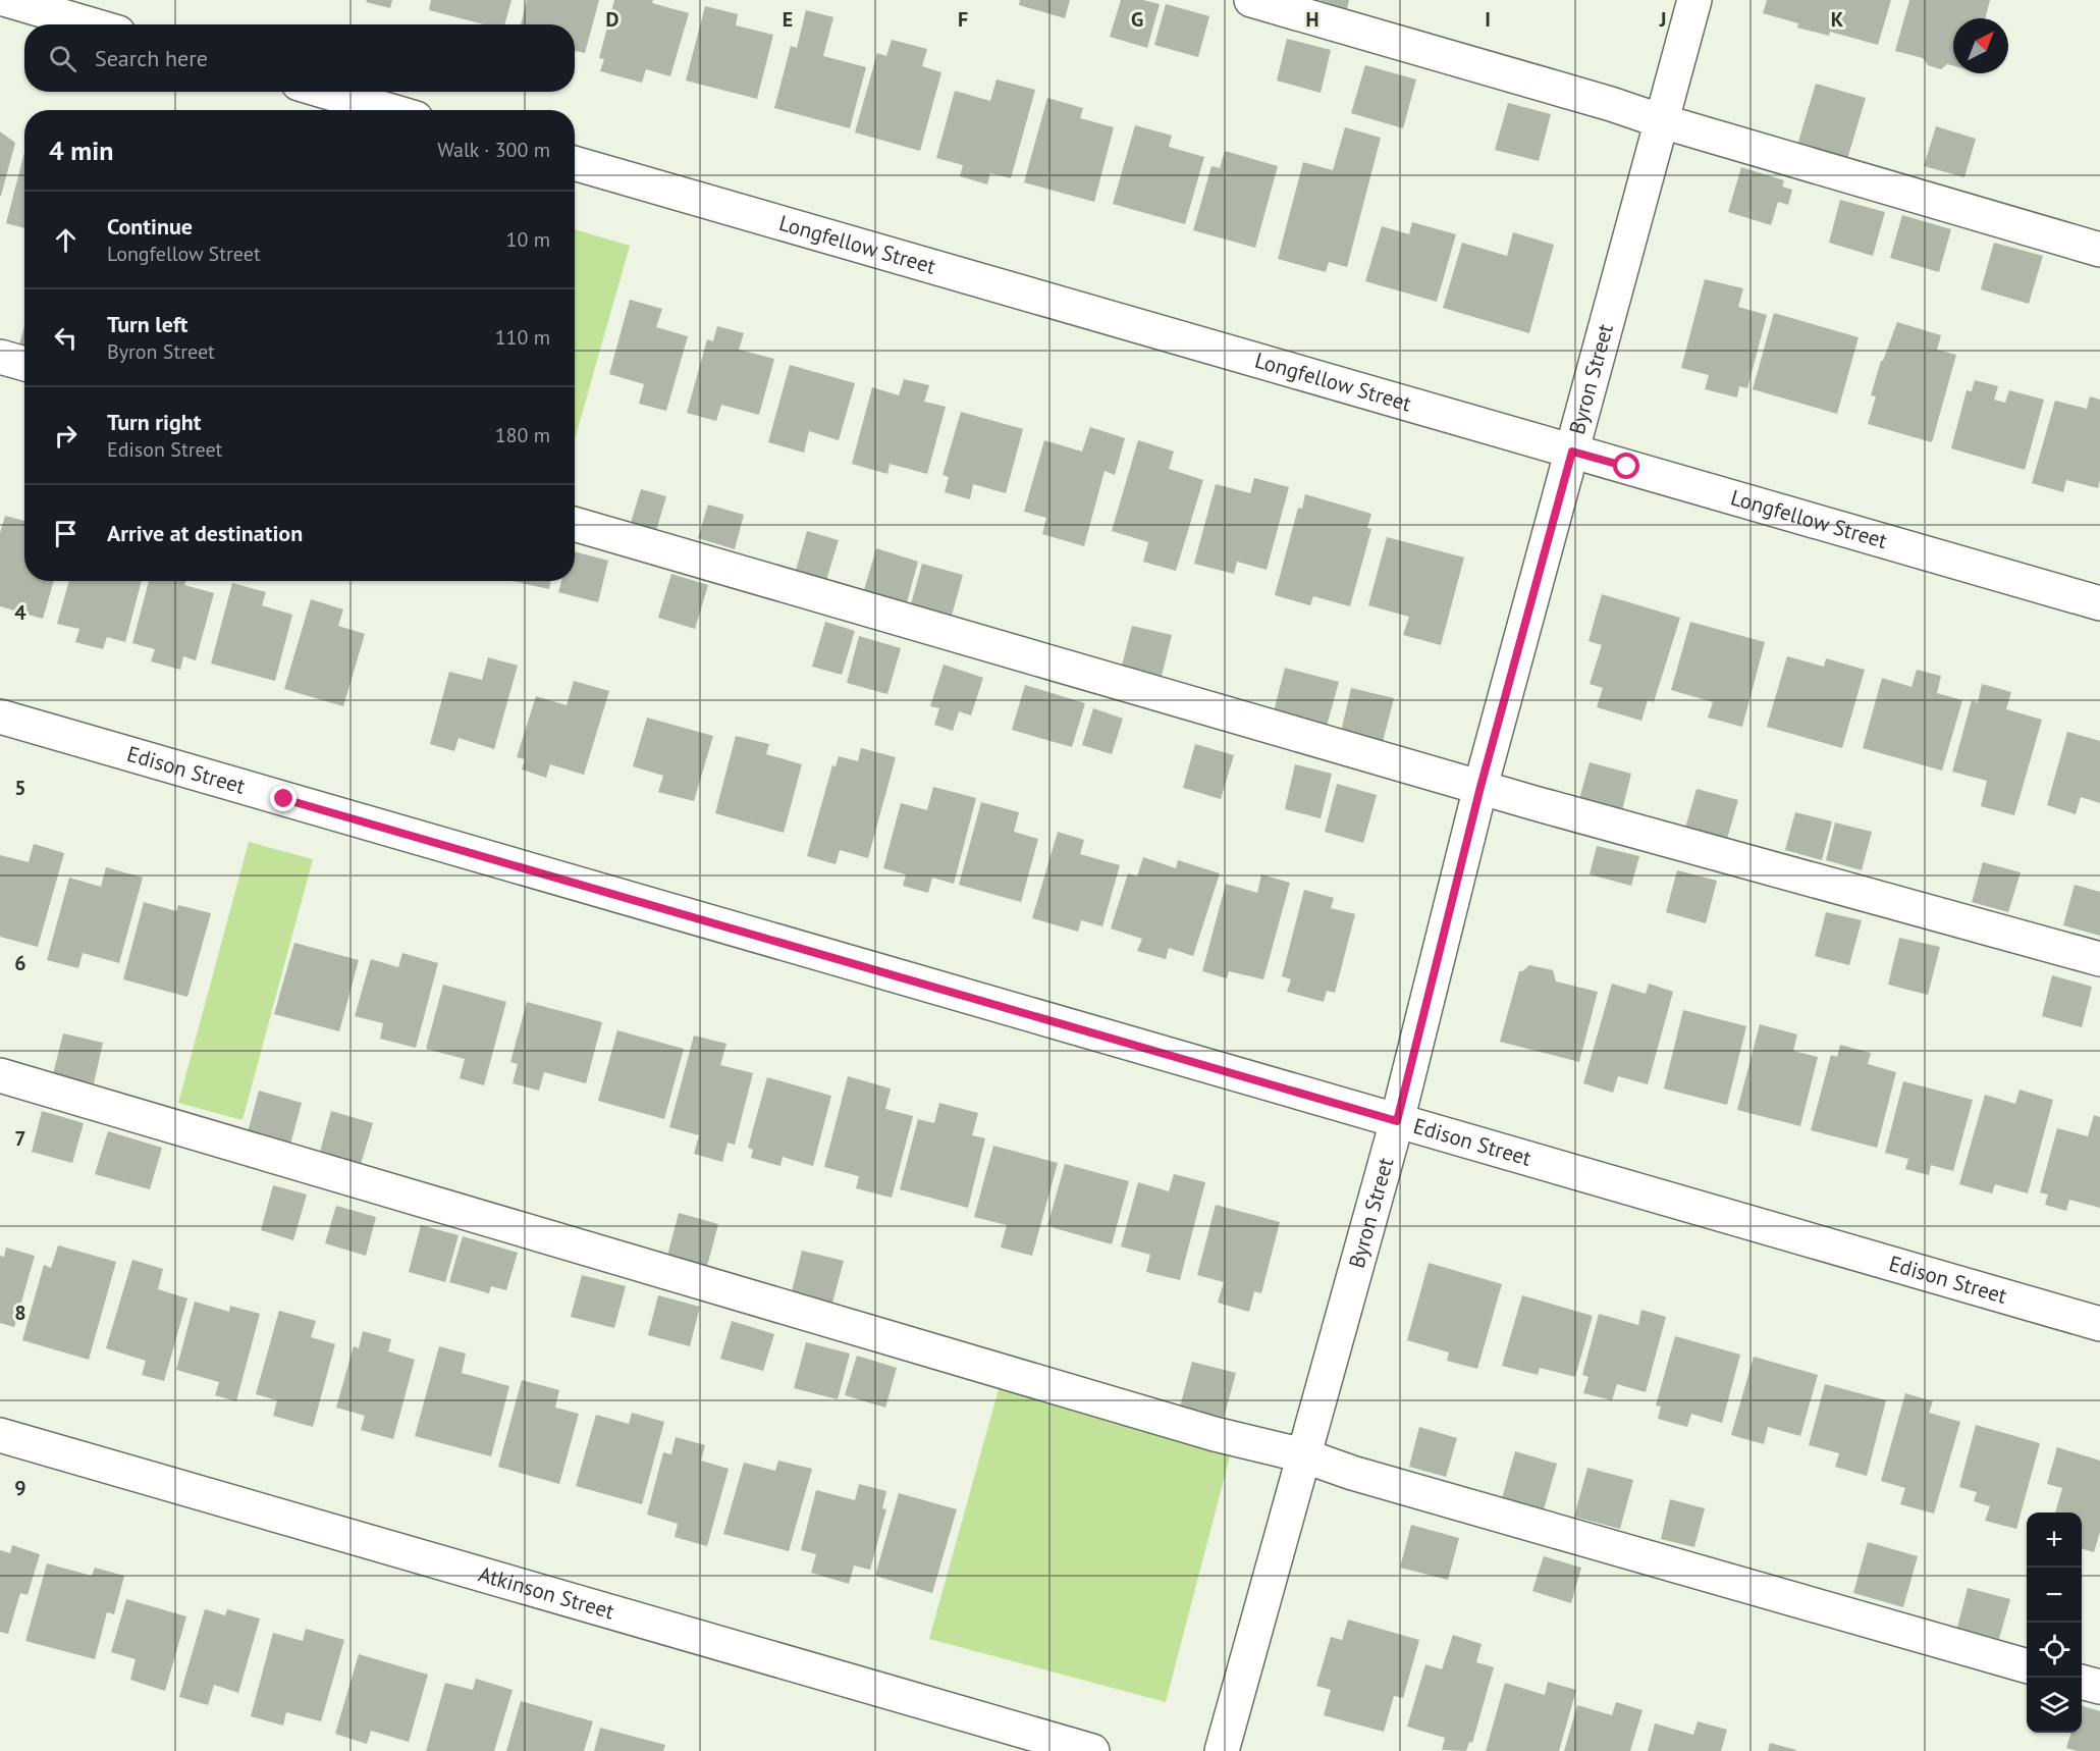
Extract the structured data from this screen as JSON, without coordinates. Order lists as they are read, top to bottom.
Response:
{
  "streets": {
    "street": [
      "Longfellow Street",
      "Byron Street",
      "Edison Street",
      "Atkinson Street"
    ]
  },
  "crossings": [
    ["Longfellow Street", "Byron Street"],
    ["Byron Street", "Edison Street"]
  ],
  "north": "top right",
  "page": {
    "search": "Search here",
    "heading": ["4 min", "Walk · 300 m"],
    "list": [
      ["Continue", "Longfellow Street", "10 m"],
      ["Turn left", "Byron Street", "110 m"],
      ["Turn right", "Edison Street", "180 m"],
      "Arrive at destination"
    ],
    "map_buttons": ["+", "−"]
  },
  "grid": {
    "columns": [
      "D",
      "E",
      "F",
      "G",
      "H",
      "I",
      "J",
      "K"
    ],
    "rows": [
      "4",
      "5",
      "6",
      "7",
      "8",
      "9"
    ]
  }
}
